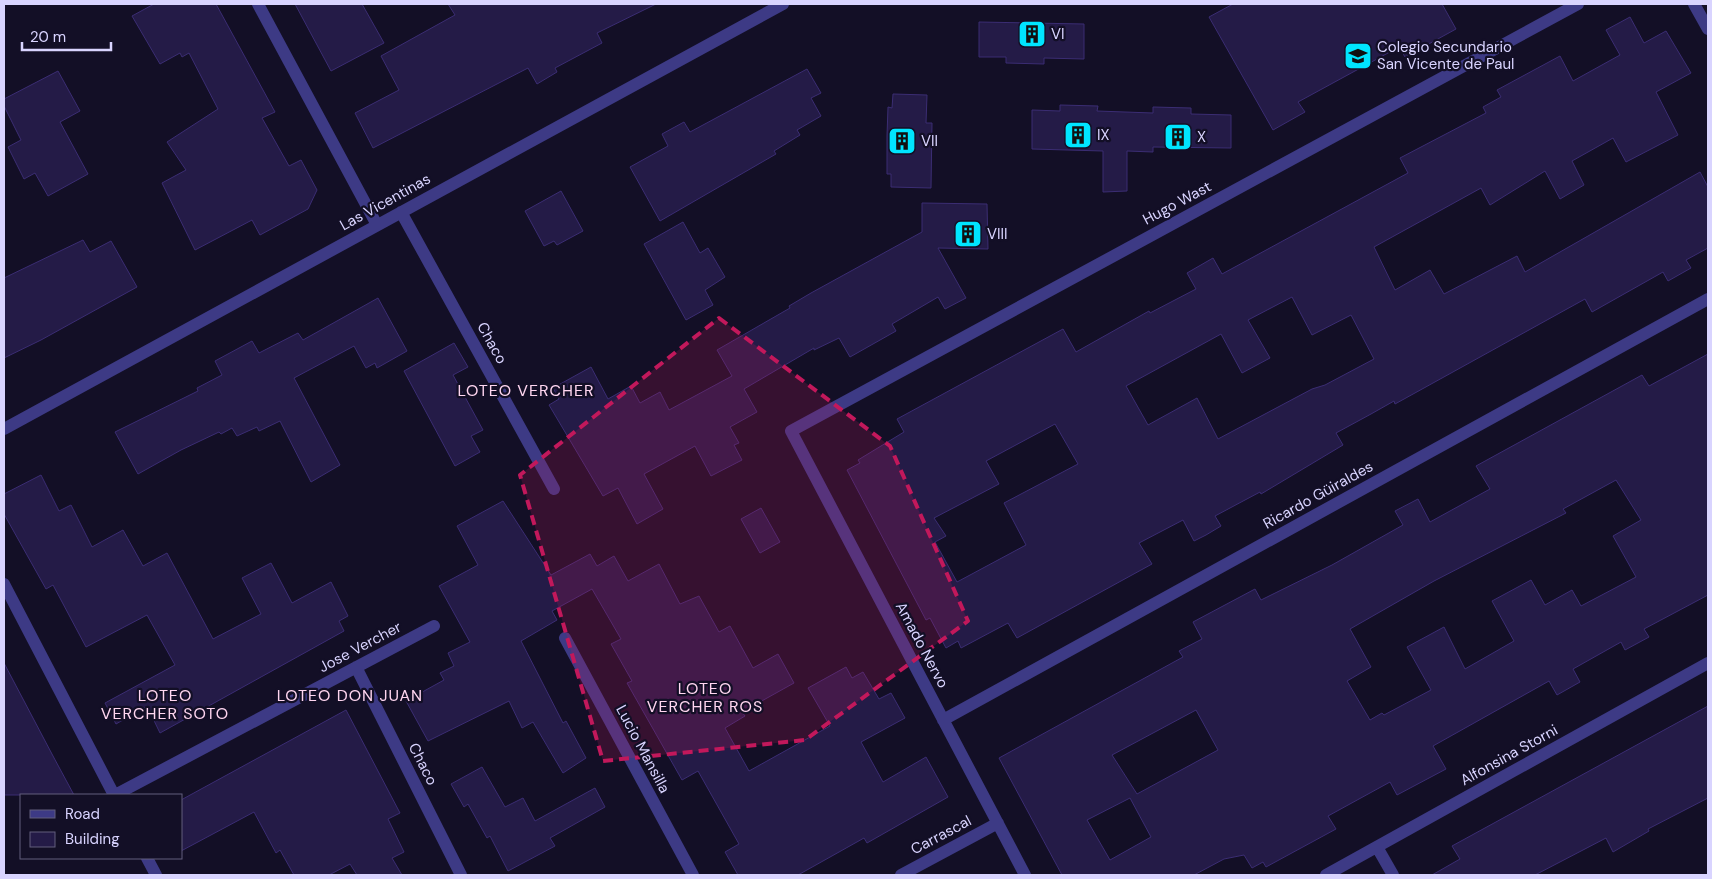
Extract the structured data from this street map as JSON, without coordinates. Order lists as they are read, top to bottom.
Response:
{
  "streets": {
    "street": [
      "Las Vicentinas",
      "Hugo Wast",
      "Chaco",
      "Ricardo Güiraldes",
      "Amado Nervo",
      "Jose Vercher",
      "Lucio Mansilla",
      "Alfonsina Storni",
      "Carrascal"
    ]
  },
  "crossings": [
    ["Las Vicentinas", "Chaco"],
    ["Hugo Wast", "Amado Nervo"],
    ["Chaco", "Jose Vercher"],
    ["Ricardo Güiraldes", "Amado Nervo"],
    ["Amado Nervo", "Carrascal"]
  ],
  "districts": [
    "LOTEO VERCHER",
    "LOTEO VERCHER ROS",
    "LOTEO VERCHER SOTO",
    "LOTEO DON JUAN"
  ],
  "places": {
    "building": [
      "VI",
      "IX",
      "X",
      "VII",
      "VIII"
    ],
    "school or university": ["Colegio Secundario San Vicente de Paul"]
  },
  "legend": ["Road", "Building"],
  "scale_bar": "20 m"
}
